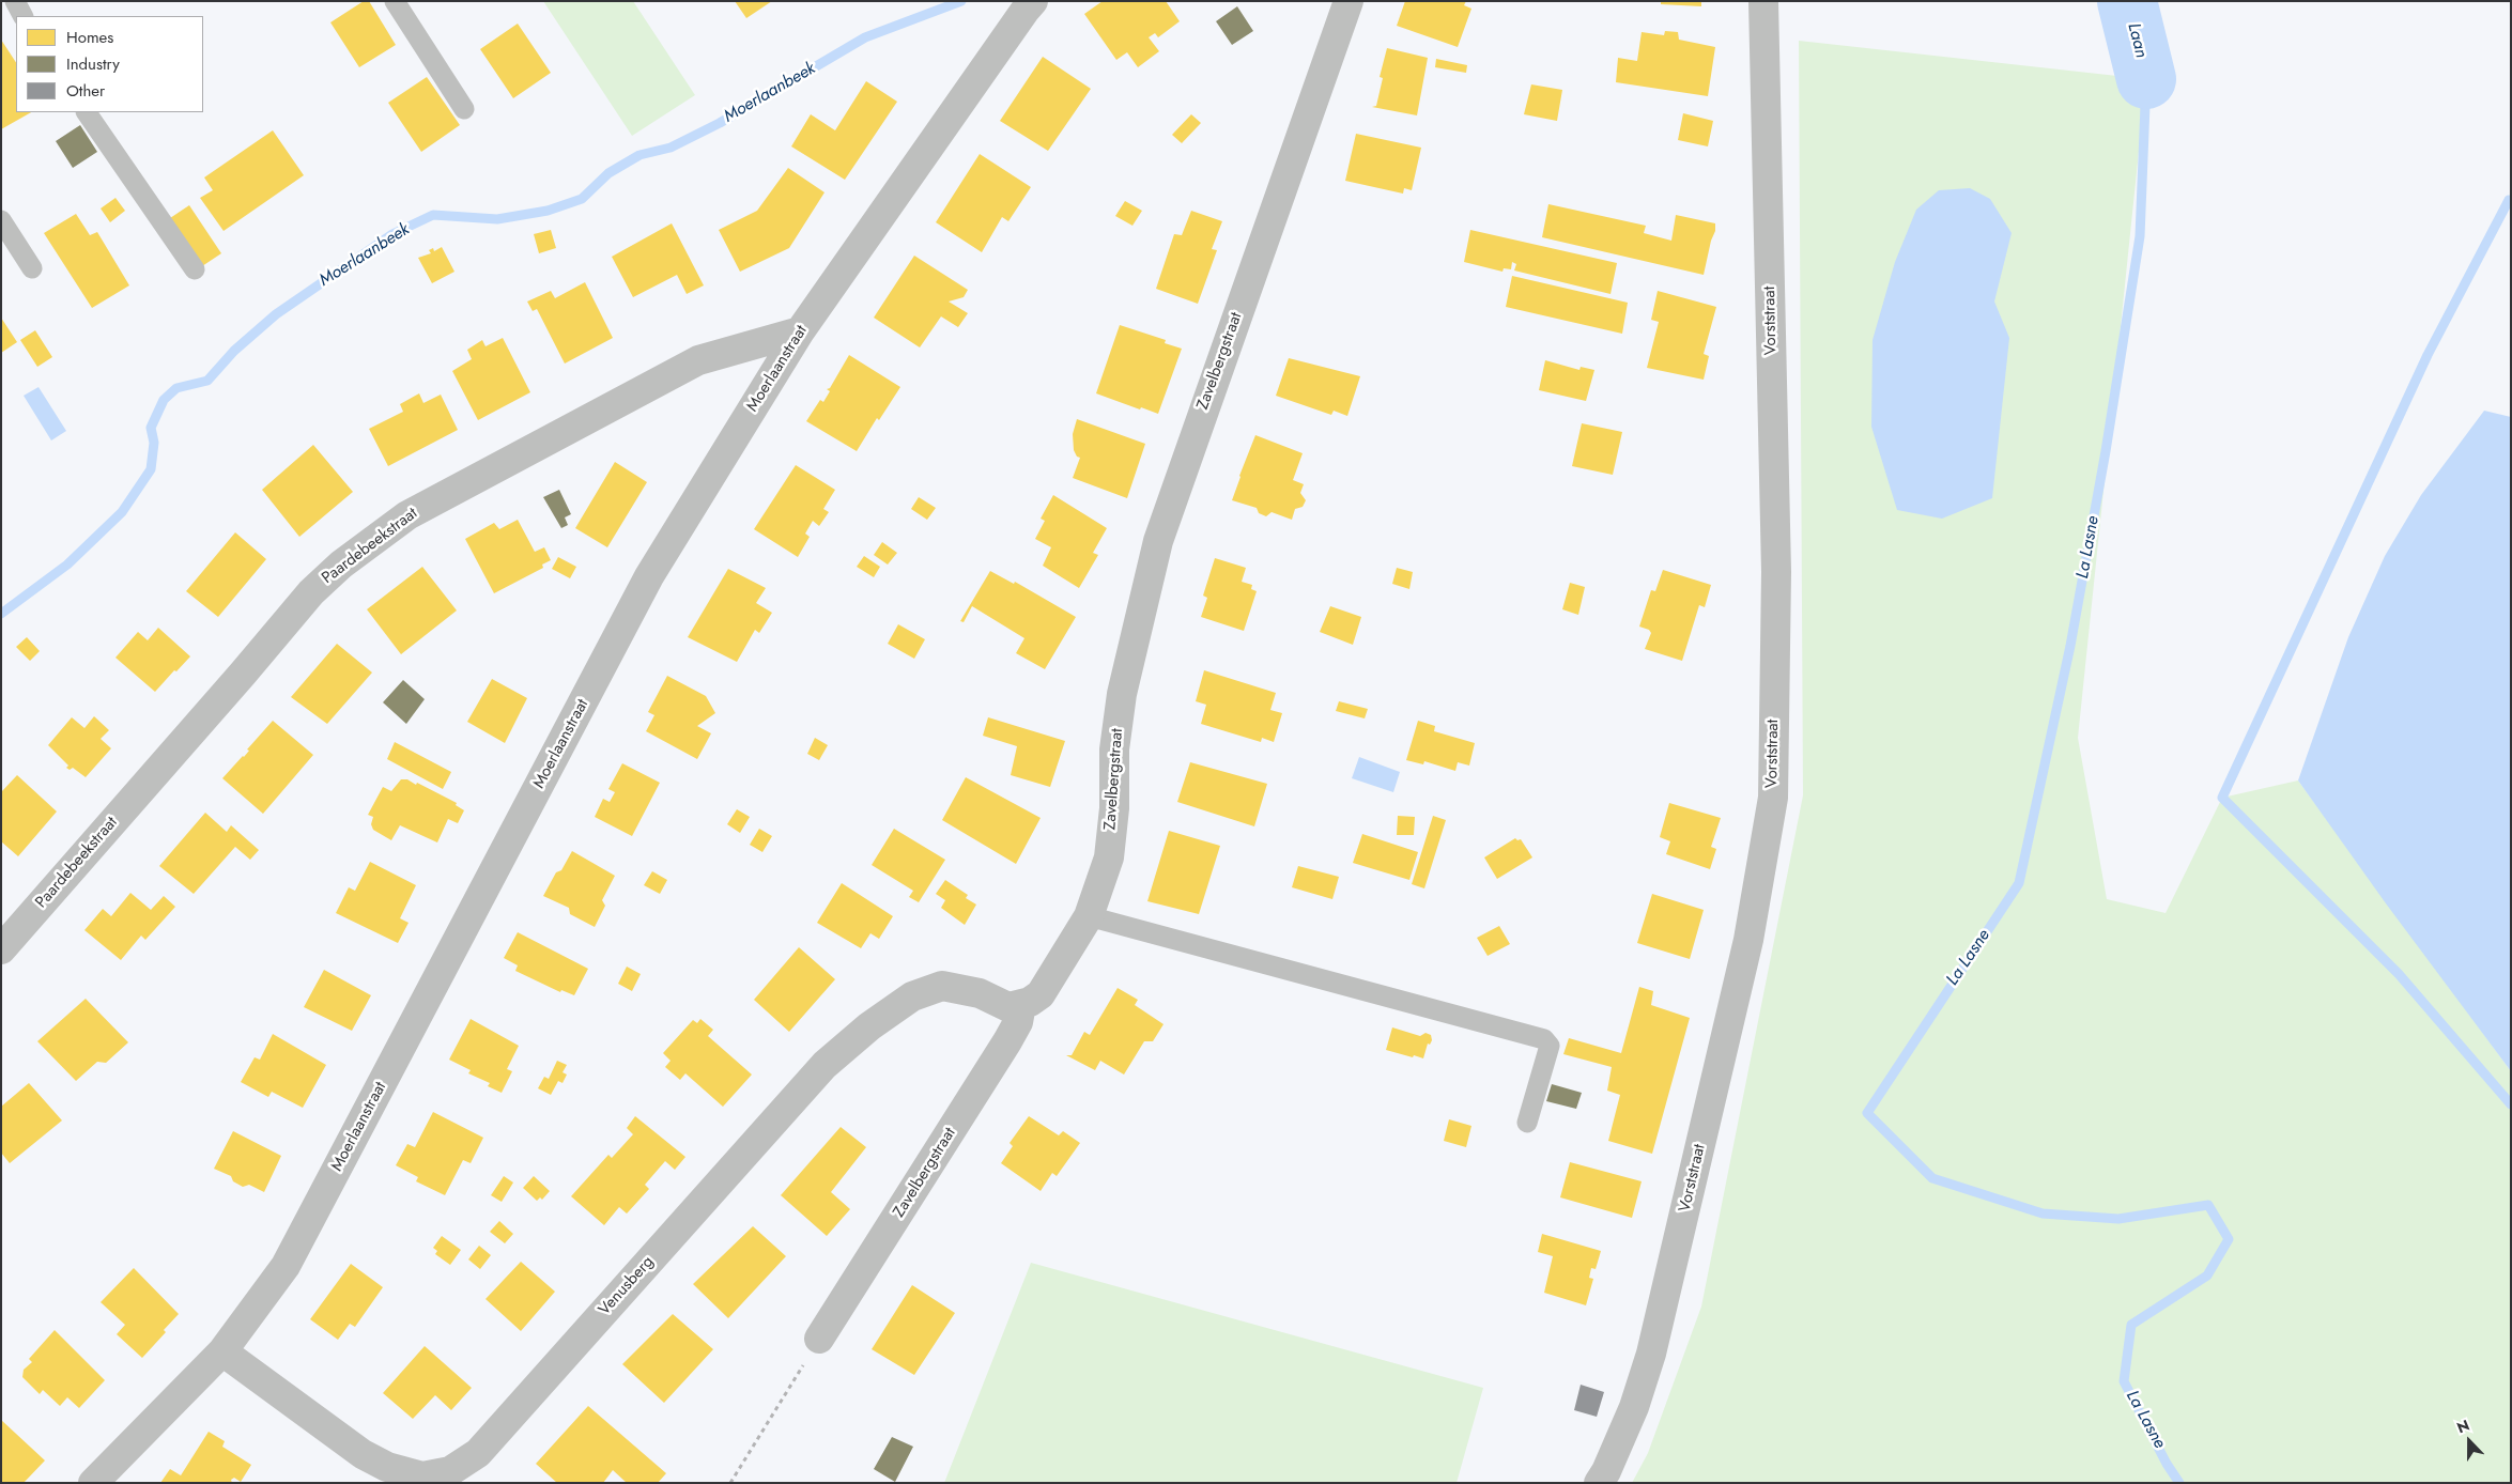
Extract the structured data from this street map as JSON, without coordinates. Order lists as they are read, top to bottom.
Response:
{
  "streets": {
    "street": [
      "Vorststraat",
      "Zavelbergstraat",
      "Moerlaanstraat",
      "Paardebeekstraat",
      "Venusberg"
    ]
  },
  "crossings": [
    ["Zavelbergstraat", "Venusberg"],
    ["Moerlaanstraat", "Paardebeekstraat"],
    ["Moerlaanstraat", "Venusberg"]
  ],
  "water": ["Laan", "Moerlaanbeek", "La Lasne"],
  "legend": ["Homes", "Industry", "Other"],
  "north": "top"
}
